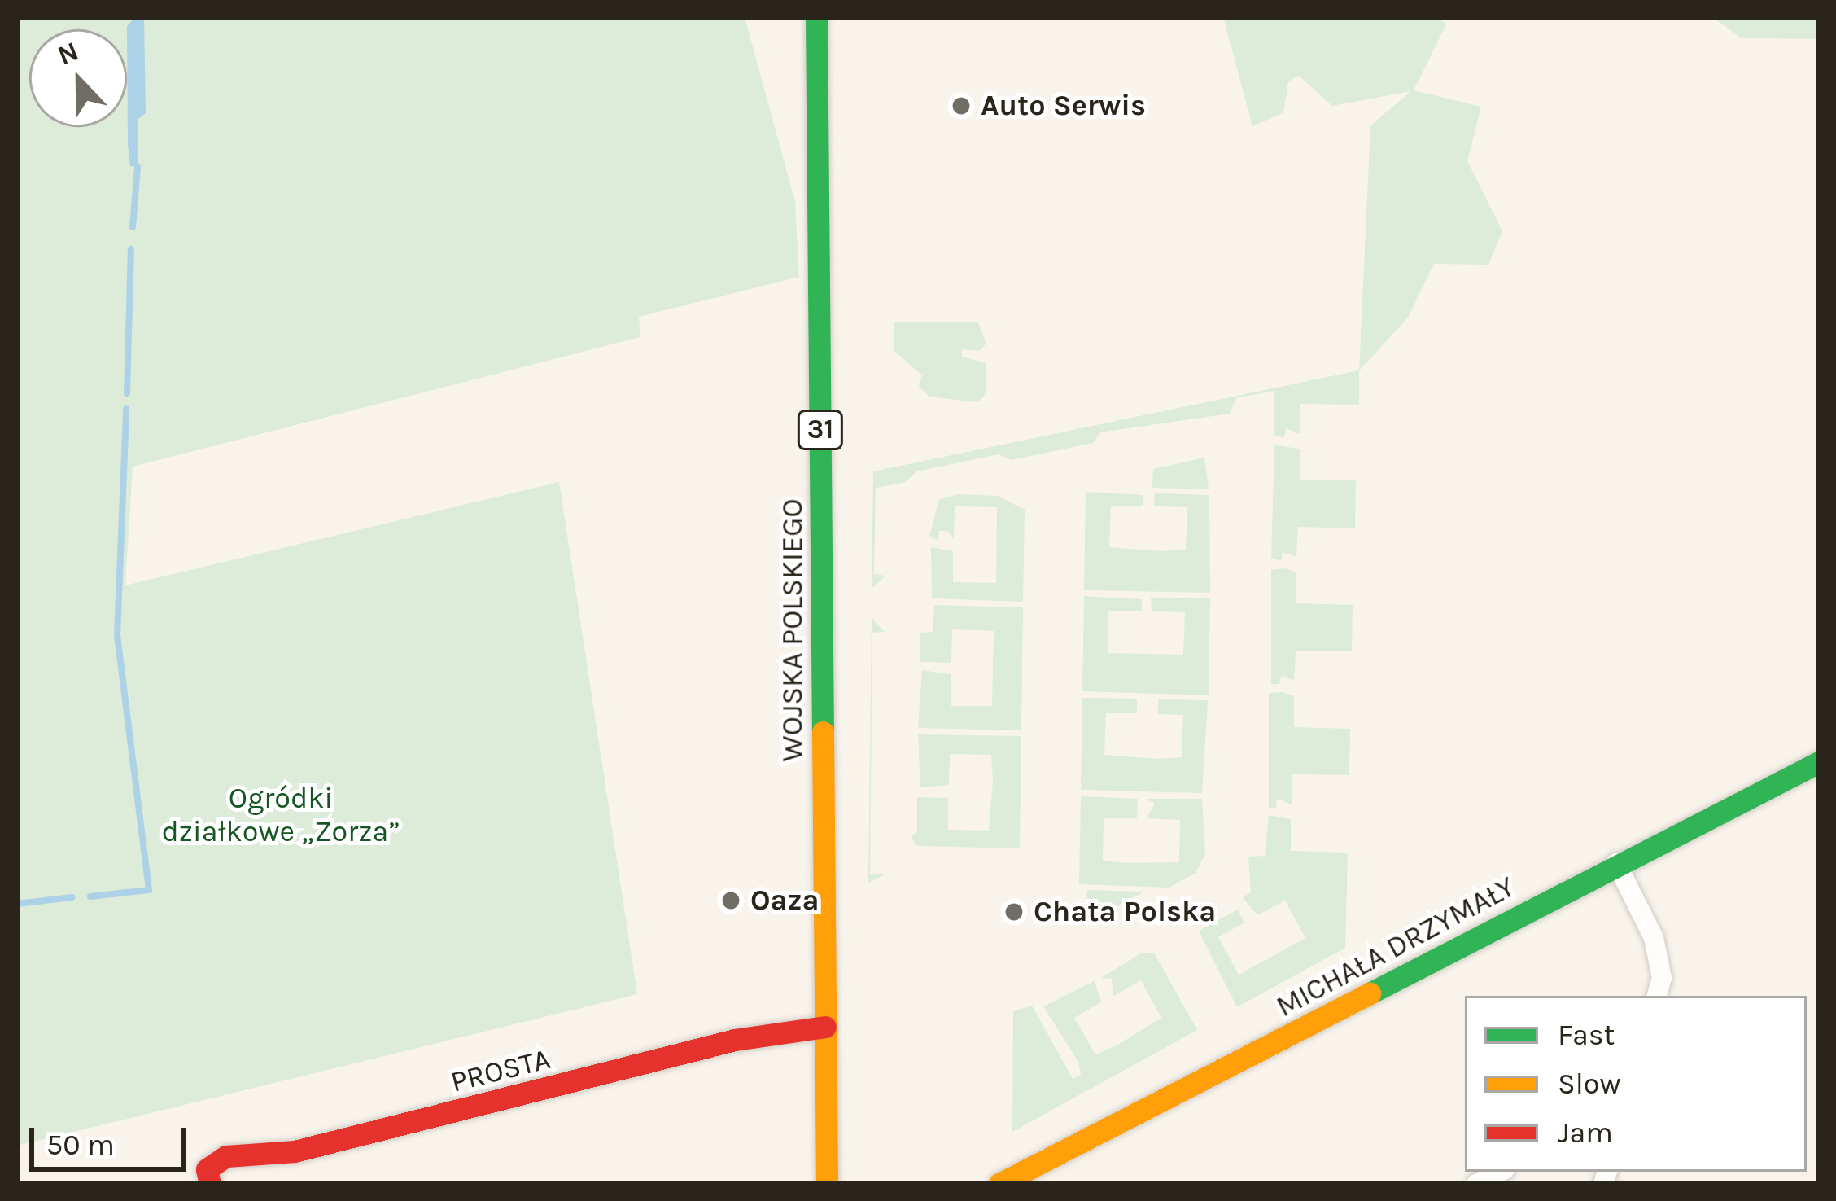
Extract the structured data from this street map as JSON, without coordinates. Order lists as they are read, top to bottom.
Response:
{
  "streets": {
    "street": [
      "31",
      "WOJSKA POLSKIEGO",
      "MICHAŁA DRZYMAŁY",
      "PROSTA"
    ]
  },
  "crossings": [
    ["WOJSKA POLSKIEGO", "PROSTA"]
  ],
  "parks": ["Ogródki działkowe „Zorza”"],
  "places": ["Auto Serwis", "Oaza", "Chata Polska"],
  "legend": ["Fast", "Slow", "Jam"],
  "scale_bar": "50 m",
  "north": "top"
}
